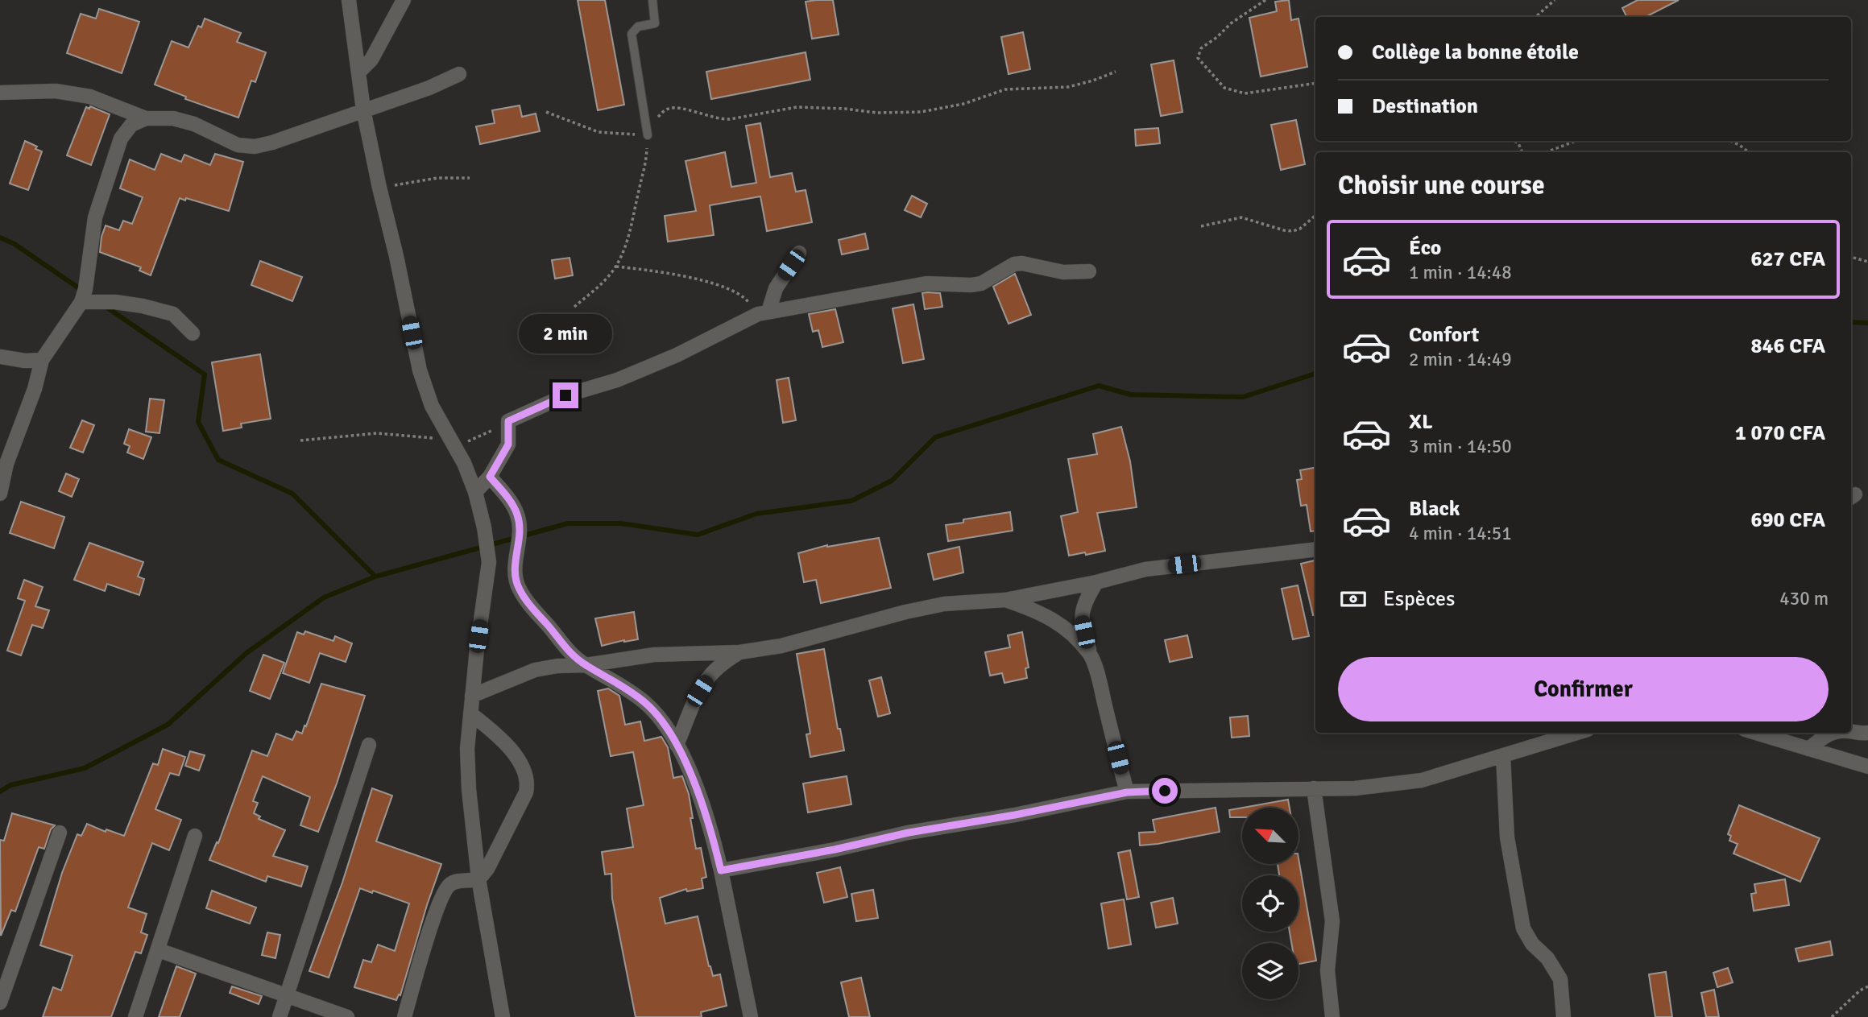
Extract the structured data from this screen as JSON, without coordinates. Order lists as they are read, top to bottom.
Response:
{
  "north": "top left",
  "page": {
    "banner": ["Collège la bonne étoile", "Destination"],
    "heading": "Choisir une course",
    "list": [
      {
        "name": "Éco",
        "note": "1 min · 14:48",
        "value": "627 CFA"
      },
      {
        "name": "Confort",
        "note": "2 min · 14:49",
        "value": "846 CFA"
      },
      {
        "name": "XL",
        "note": "3 min · 14:50",
        "value": "1 070 CFA"
      },
      {
        "name": "Black",
        "note": "4 min · 14:51",
        "value": "690 CFA"
      }
    ],
    "bubble": "2 min",
    "pay": ["Espèces", "430 m"],
    "buttons": "Confirmer"
  }
}
